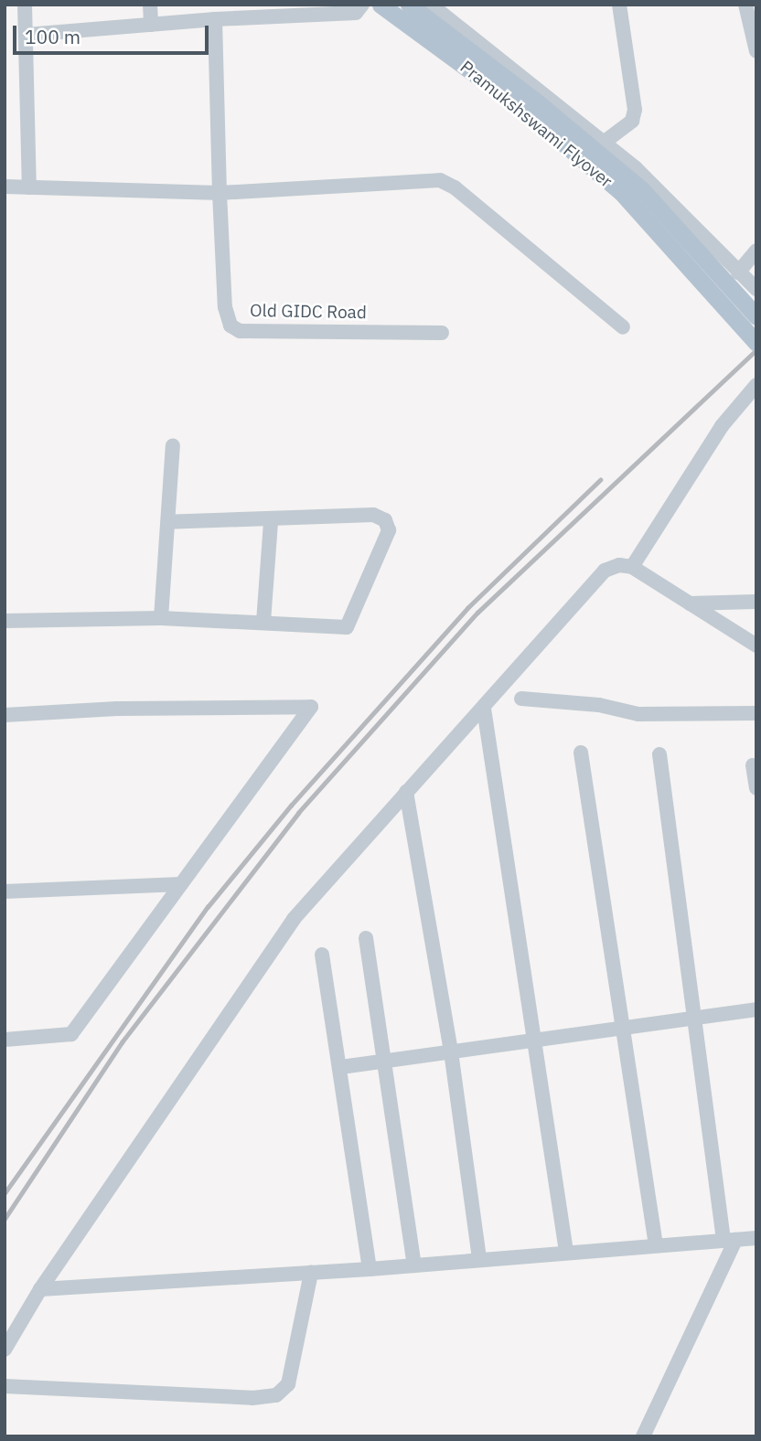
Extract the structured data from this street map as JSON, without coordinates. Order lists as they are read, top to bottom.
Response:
{
  "streets": {
    "main road": ["Pramukshswami Flyover"],
    "street": ["Old GIDC Road"]
  },
  "scale_bar": "100 m"
}
